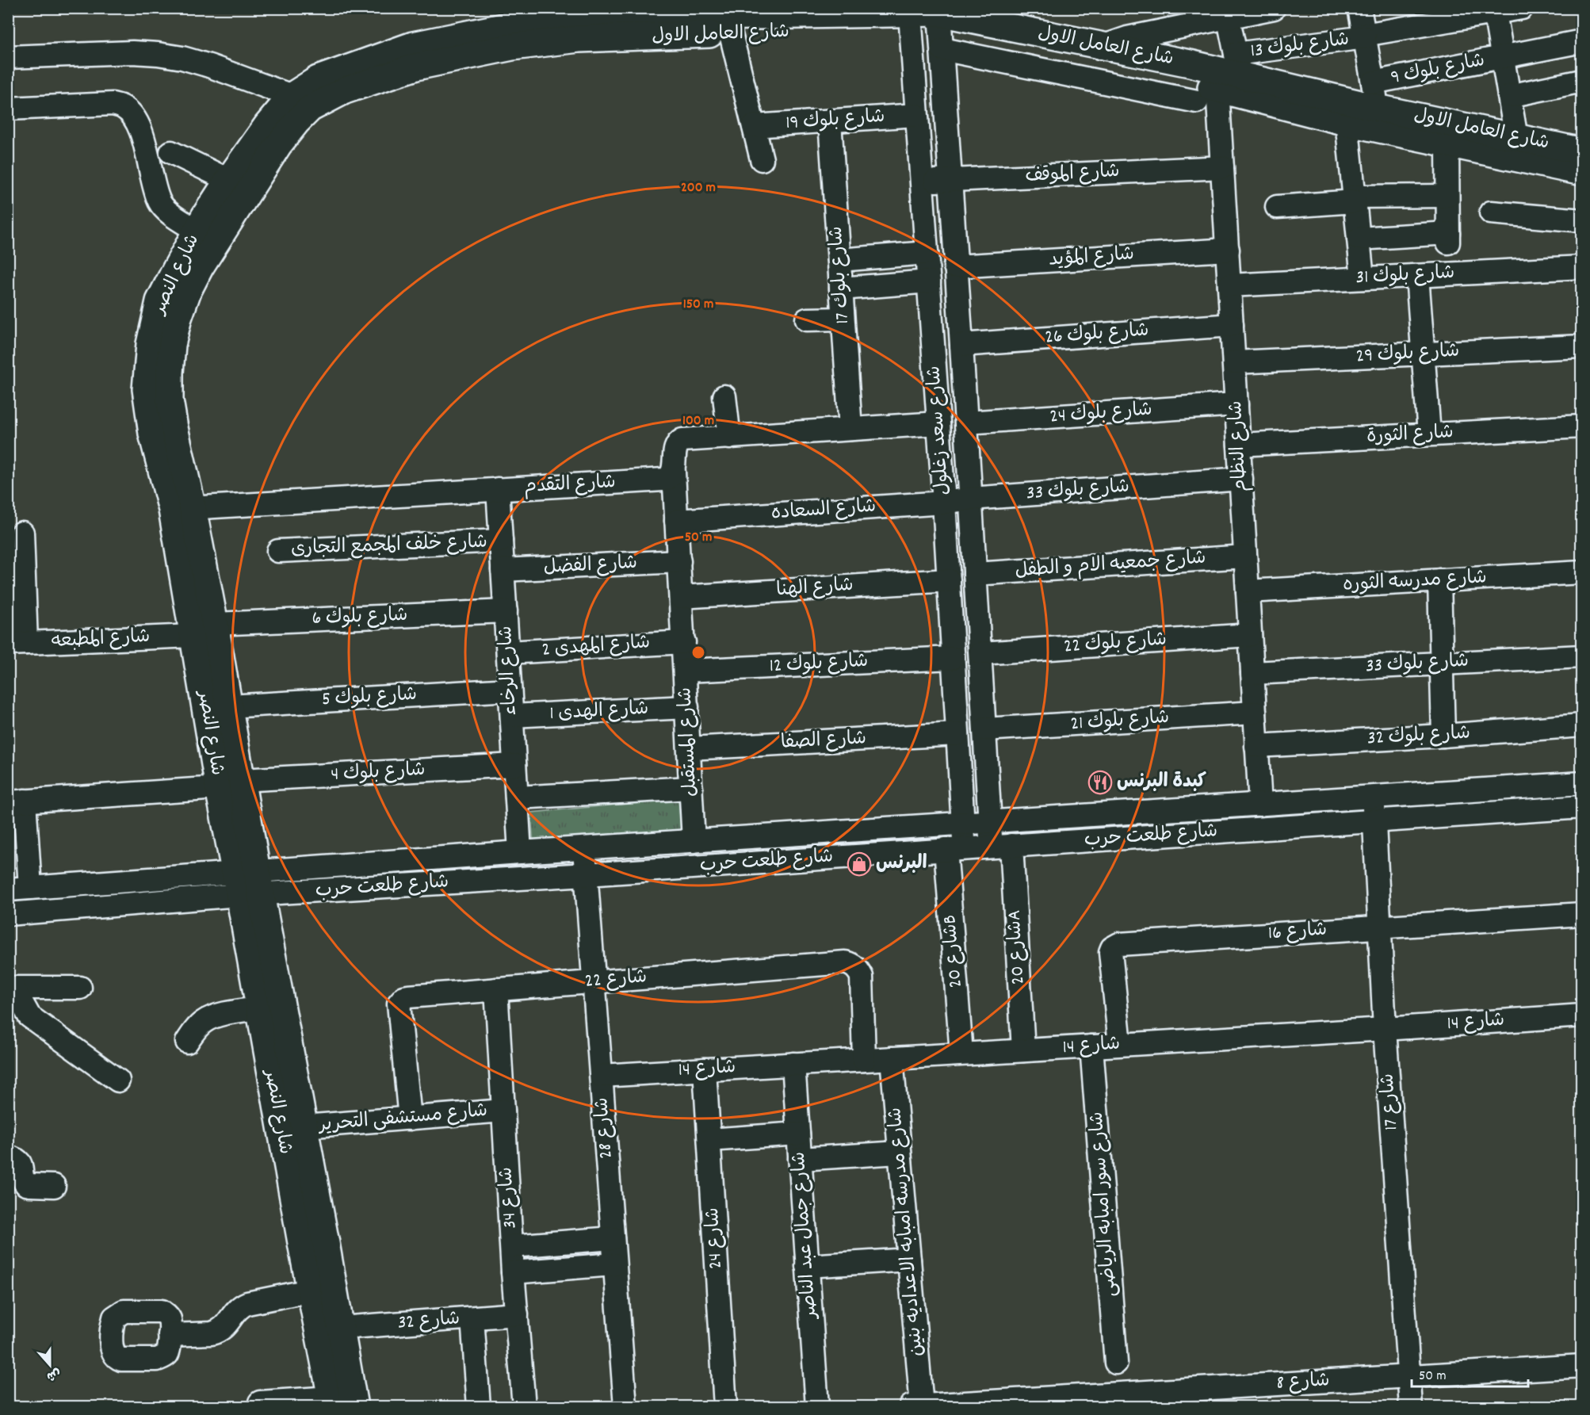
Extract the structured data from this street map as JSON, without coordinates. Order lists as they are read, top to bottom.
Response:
{
  "streets": {
    "main road": ["شارع العامل الاول", "شارع النصر"],
    "street": [
      "شارع بلوك 13",
      "شارع بلوك 9",
      "شارع بلوك 19",
      "شارع الموقف",
      "شارع المؤيد",
      "شارع بلوك 17",
      "شارع بلوك 31",
      "شارع بلوك 26",
      "شارع بلوك 29",
      "شارع بلوك 24",
      "شارع سعد زغلول",
      "شارع الثورة",
      "شارع النظام",
      "شارع التقدم",
      "شارع بلوك 33",
      "شارع السعاده",
      "شارع خلف المجمع التجارى",
      "شارع جمعيه الام و الطفل",
      "شارع الفضل",
      "شارع مدرسه الثوره",
      "شارع الهنا",
      "شارع بلوك 6",
      "شارع المطبعه",
      "شارع بلوك 22",
      "شارع المهدى 2",
      "شارع بلوك 12",
      "شارع الرخاء",
      "شارع بلوك 5",
      "شارع الهدى 1",
      "شارع بلوك 21",
      "شارع بلوك 32",
      "شارع الصفا",
      "شارع المستقبل",
      "شارع بلوك 4",
      "شارع طلعت حرب",
      "شارع 16",
      "شارع 20A",
      "شارع 20B",
      "شارع 22",
      "شارع 14",
      "شارع 17",
      "شارع مستشفى التحرير",
      "شارع 28",
      "شارع 34",
      "شارع سور امبابه الرياضى",
      "شارع مدرسه امبابه الاعداديه بنين",
      "شارع جمال عبد الناصر",
      "شارع 24",
      "شارع 32",
      "شارع 8"
    ]
  },
  "crossings": [
    ["شارع العامل الاول", "شارع بلوك 13"],
    ["شارع العامل الاول", "شارع النصر"],
    ["شارع العامل الاول", "شارع سعد زغلول"],
    ["شارع العامل الاول", "شارع النظام"],
    ["شارع بلوك 19", "شارع بلوك 17"],
    ["شارع بلوك 19", "شارع سعد زغلول"],
    ["شارع الموقف", "شارع سعد زغلول"],
    ["شارع الموقف", "شارع النظام"],
    ["شارع المؤيد", "شارع سعد زغلول"],
    ["شارع المؤيد", "شارع النظام"],
    ["شارع النصر", "شارع التقدم"],
    ["شارع النصر", "شارع بلوك 6"],
    ["شارع النصر", "شارع المطبعه"],
    ["شارع النصر", "شارع بلوك 5"],
    ["شارع النصر", "شارع بلوك 4"],
    ["شارع النصر", "شارع طلعت حرب"],
    ["شارع النصر", "شارع مستشفى التحرير"],
    ["شارع النصر", "شارع 32"],
    ["شارع بلوك 31", "شارع النظام"],
    ["شارع بلوك 26", "شارع سعد زغلول"],
    ["شارع بلوك 26", "شارع النظام"],
    ["شارع بلوك 29", "شارع النظام"],
    ["شارع بلوك 24", "شارع سعد زغلول"],
    ["شارع بلوك 24", "شارع النظام"],
    ["شارع سعد زغلول", "شارع بلوك 33"],
    ["شارع سعد زغلول", "شارع السعاده"],
    ["شارع سعد زغلول", "شارع جمعيه الام و الطفل"],
    ["شارع سعد زغلول", "شارع الهنا"],
    ["شارع سعد زغلول", "شارع بلوك 22"],
    ["شارع سعد زغلول", "شارع بلوك 12"],
    ["شارع سعد زغلول", "شارع بلوك 21"],
    ["شارع سعد زغلول", "شارع الصفا"],
    ["شارع سعد زغلول", "شارع طلعت حرب"],
    ["شارع سعد زغلول", "شارع 20A"],
    ["شارع سعد زغلول", "شارع 20B"],
    ["شارع الثورة", "شارع النظام"],
    ["شارع النظام", "شارع بلوك 33"],
    ["شارع النظام", "شارع جمعيه الام و الطفل"],
    ["شارع النظام", "شارع مدرسه الثوره"],
    ["شارع النظام", "شارع بلوك 22"],
    ["شارع النظام", "شارع بلوك 21"],
    ["شارع النظام", "شارع بلوك 32"],
    ["شارع النظام", "شارع طلعت حرب"],
    ["شارع التقدم", "شارع الرخاء"],
    ["شارع التقدم", "شارع المستقبل"],
    ["شارع بلوك 33", "شارع السعاده"],
    ["شارع السعاده", "شارع المستقبل"],
    ["شارع خلف المجمع التجارى", "شارع الرخاء"],
    ["شارع الفضل", "شارع الرخاء"],
    ["شارع الفضل", "شارع المستقبل"],
    ["شارع الهنا", "شارع المستقبل"],
    ["شارع بلوك 6", "شارع المطبعه"],
    ["شارع بلوك 6", "شارع الرخاء"],
    ["شارع المهدى 2", "شارع الرخاء"],
    ["شارع المهدى 2", "شارع المستقبل"],
    ["شارع بلوك 12", "شارع المستقبل"],
    ["شارع الرخاء", "شارع بلوك 5"],
    ["شارع الرخاء", "شارع الهدى 1"],
    ["شارع الرخاء", "شارع بلوك 4"],
    ["شارع الرخاء", "شارع طلعت حرب"],
    ["شارع الهدى 1", "شارع المستقبل"],
    ["شارع الصفا", "شارع المستقبل"],
    ["شارع المستقبل", "شارع طلعت حرب"],
    ["شارع طلعت حرب", "شارع 20A"],
    ["شارع طلعت حرب", "شارع 20B"],
    ["شارع طلعت حرب", "شارع 17"],
    ["شارع طلعت حرب", "شارع 28"],
    ["شارع 16", "شارع 14"],
    ["شارع 16", "شارع 17"],
    ["شارع 20A", "شارع 14"],
    ["شارع 20B", "شارع 14"],
    ["شارع 22", "شارع 14"],
    ["شارع 22", "شارع مستشفى التحرير"],
    ["شارع 22", "شارع 28"],
    ["شارع 22", "شارع 34"],
    ["شارع 14", "شارع 17"],
    ["شارع 14", "شارع 28"],
    ["شارع 14", "شارع سور امبابه الرياضى"],
    ["شارع 14", "شارع مدرسه امبابه الاعداديه بنين"],
    ["شارع 14", "شارع جمال عبد الناصر"],
    ["شارع 14", "شارع 24"],
    ["شارع 17", "شارع 8"],
    ["شارع مستشفى التحرير", "شارع 34"],
    ["شارع 34", "شارع 32"],
    ["شارع مدرسه امبابه الاعداديه بنين", "شارع 8"]
  ],
  "places": {
    "restaurant": ["كبدة البرنس"],
    "shop": ["البرنس"]
  },
  "scale_bar": "50 m",
  "north": "bottom",
  "rings": [
    "200 m",
    "150 m",
    "100 m",
    "50 m"
  ]
}
